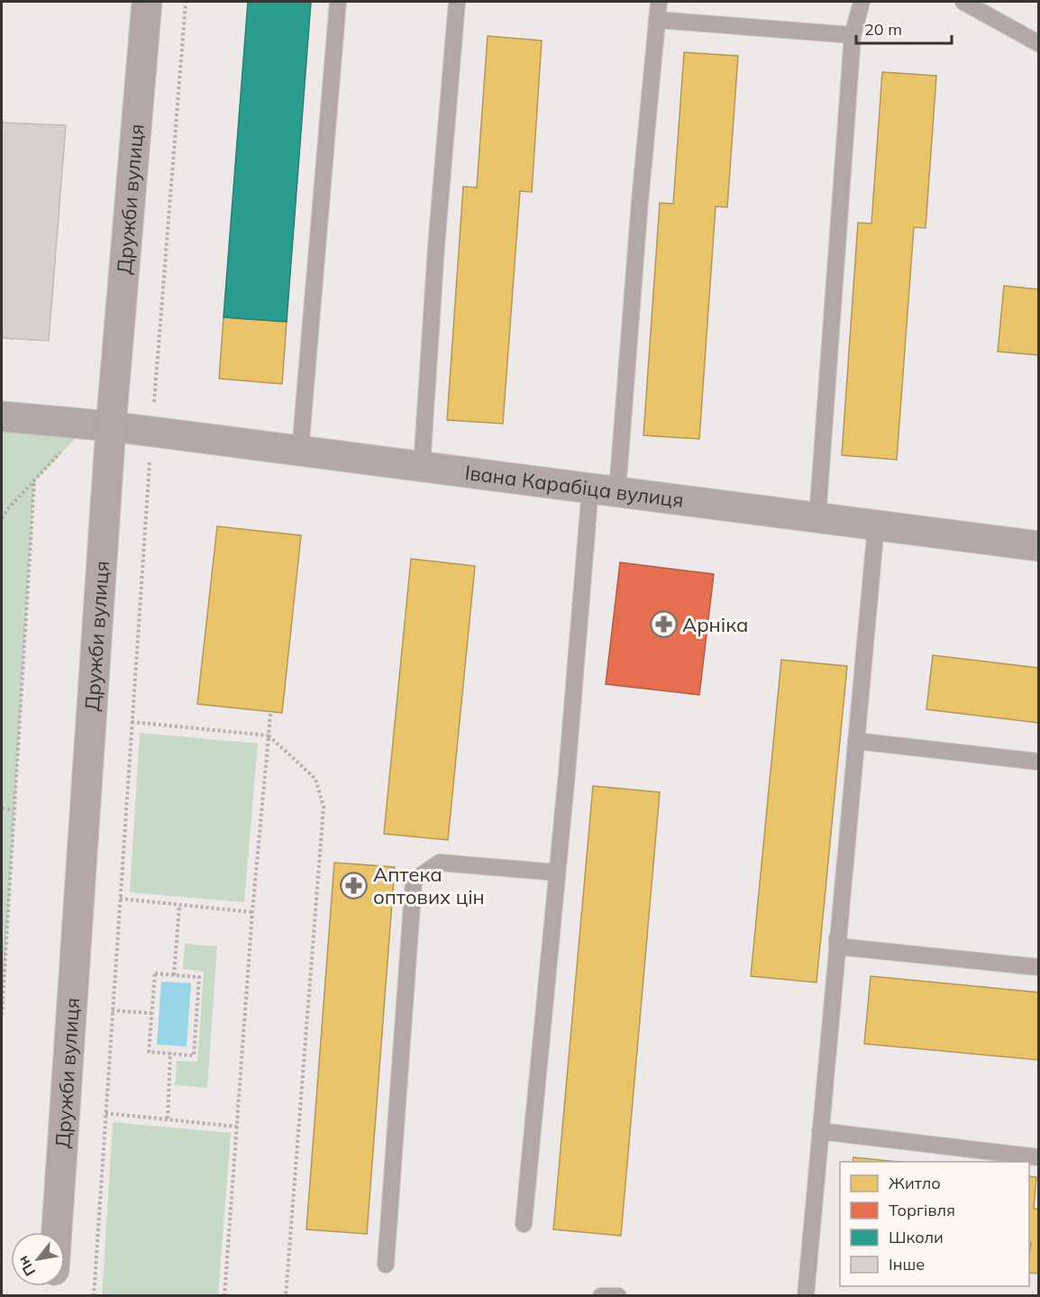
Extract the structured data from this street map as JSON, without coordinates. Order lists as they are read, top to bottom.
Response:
{
  "streets": {
    "street": ["Дружби вулиця", "Івана Карабіца вулиця"]
  },
  "crossings": [
    ["Дружби вулиця", "Івана Карабіца вулиця"]
  ],
  "places": {
    "pharmacy": ["Арніка", "Аптека оптових цін"]
  },
  "legend": [
    "Житло",
    "Торгівля",
    "Школи",
    "Інше"
  ],
  "scale_bar": "20 m",
  "north": "bottom left"
}
